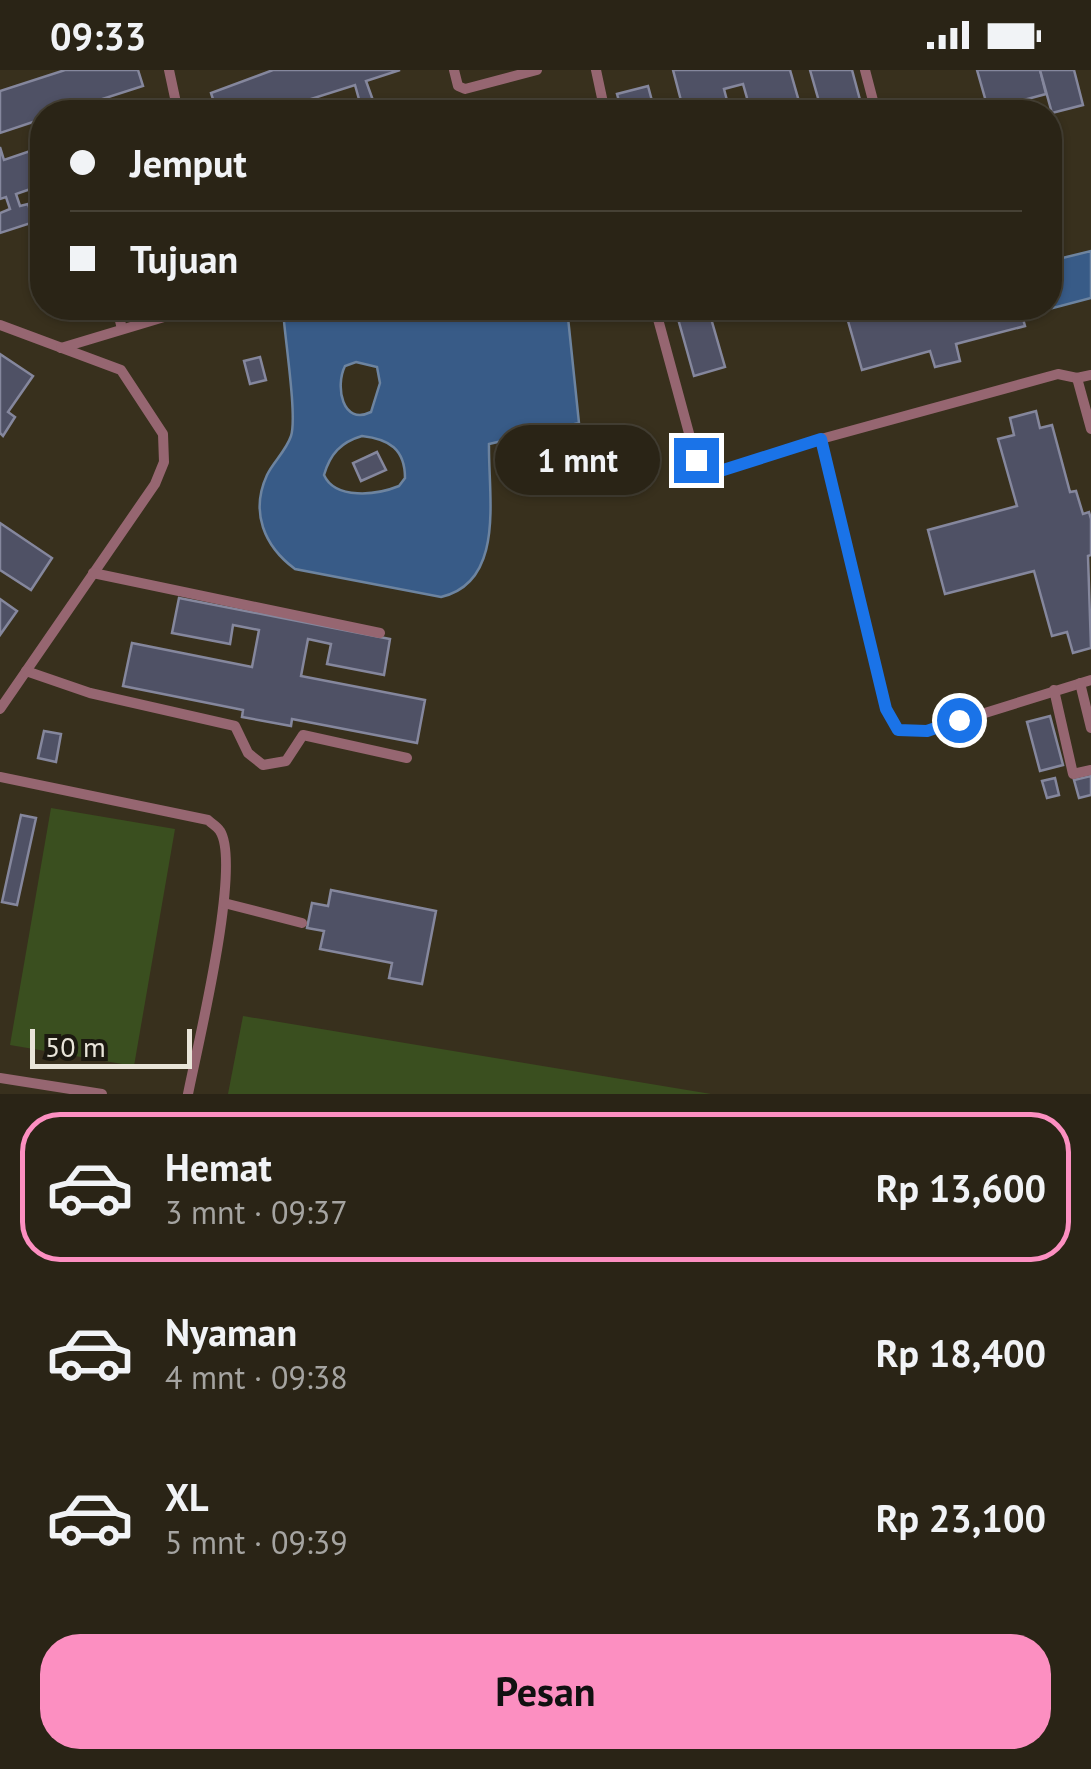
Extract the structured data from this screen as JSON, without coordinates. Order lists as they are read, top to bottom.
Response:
{
  "scale_bar": "50 m",
  "page": {
    "status": "09:33",
    "banner": ["Jemput", "Tujuan"],
    "bubble": "1 mnt",
    "scale": "50 m",
    "list": [
      {
        "name": "Hemat",
        "note": "3 mnt · 09:37",
        "value": "Rp 13,600"
      },
      {
        "name": "Nyaman",
        "note": "4 mnt · 09:38",
        "value": "Rp 18,400"
      },
      {
        "name": "XL",
        "note": "5 mnt · 09:39",
        "value": "Rp 23,100"
      }
    ],
    "buttons": "Pesan"
  }
}
